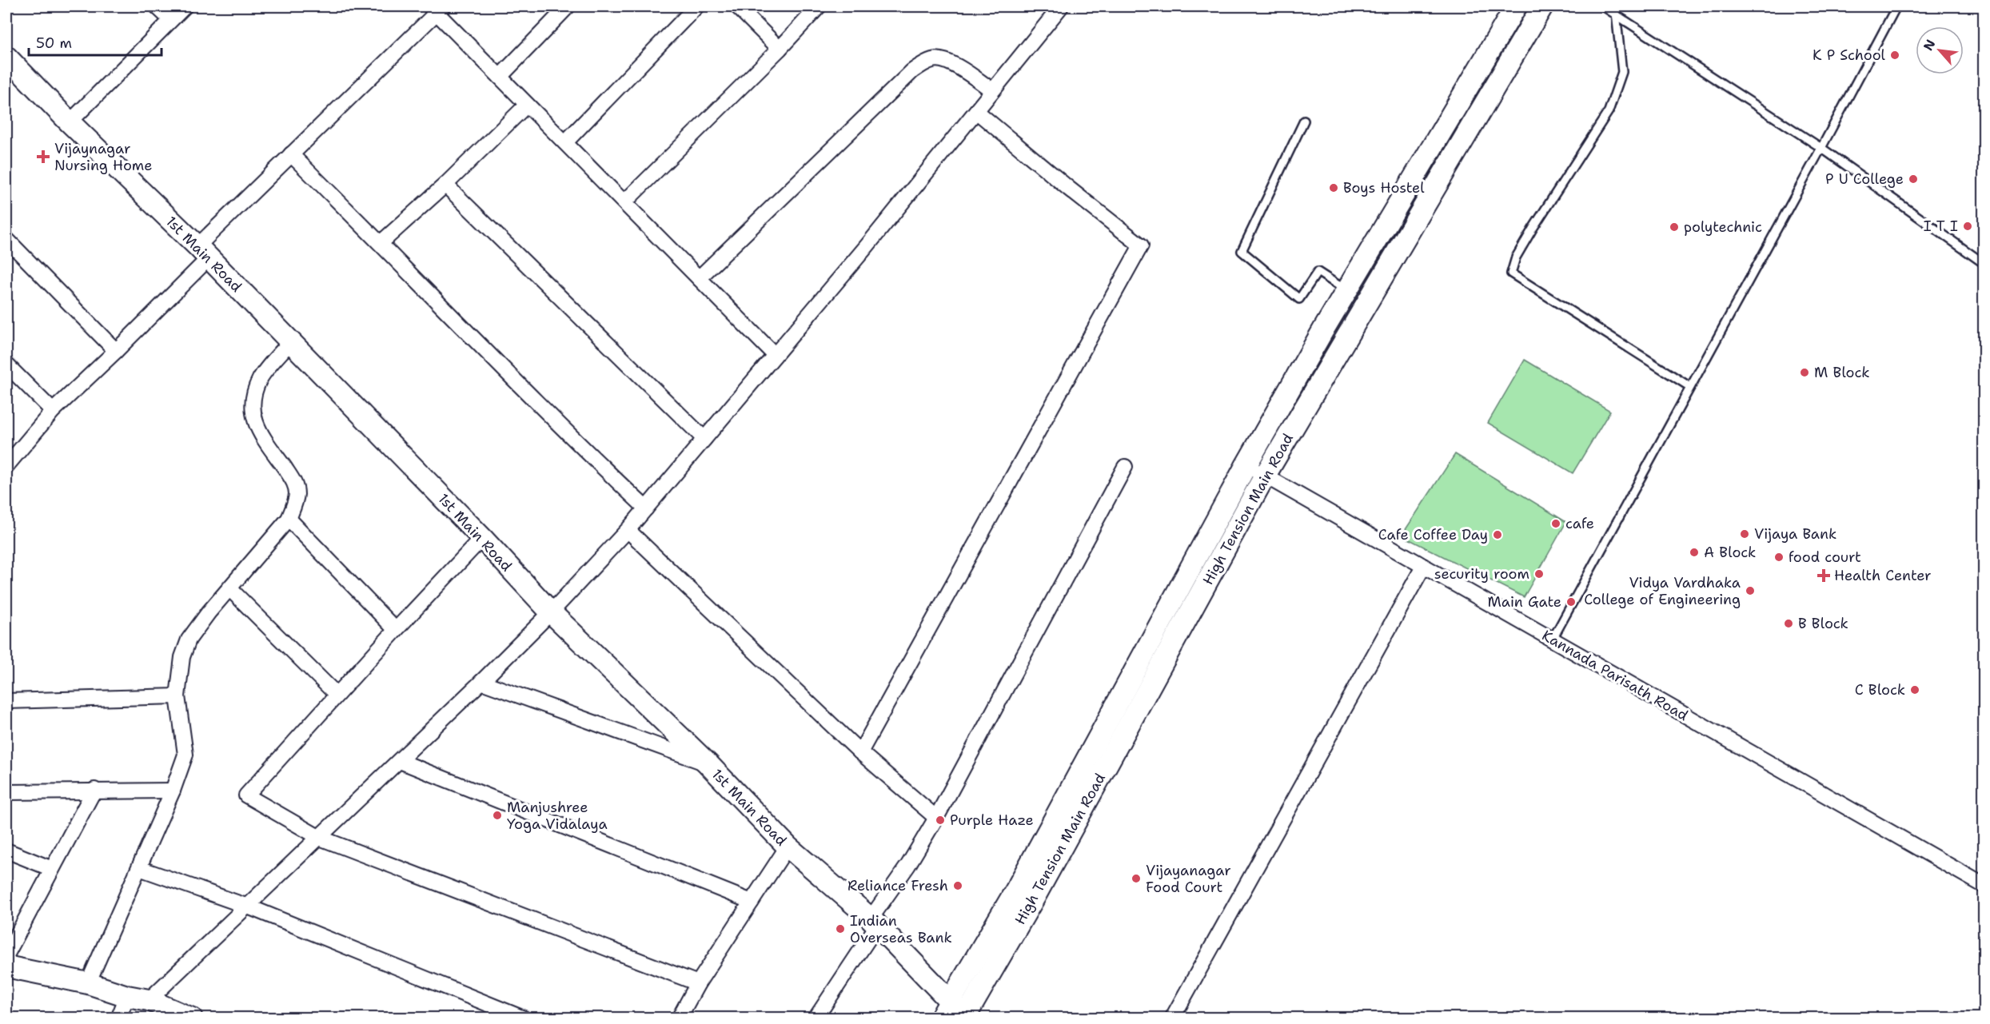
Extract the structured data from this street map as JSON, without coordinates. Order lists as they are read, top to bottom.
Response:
{
  "streets": {
    "main road": ["1st Main Road", "High Tension Main Road"],
    "street": ["Kannada Parisath Road"]
  },
  "crossings": [
    ["1st Main Road", "High Tension Main Road"],
    ["High Tension Main Road", "Kannada Parisath Road"]
  ],
  "places": {
    "other": [
      "K P School",
      "P U College",
      "Boys Hostel",
      "I T I",
      "polytechnic",
      "M Block",
      "cafe",
      "Vijaya Bank",
      "Cafe Coffee Day",
      "A Block",
      "food court",
      "security room",
      "Vidya Vardhaka College of Engineering",
      "Main Gate",
      "B Block",
      "C Block",
      "Manjushree Yoga Vidalaya",
      "Purple Haze",
      "Vijayanagar Food Court",
      "Reliance Fresh",
      "Indian Overseas Bank"
    ],
    "health": ["Vijaynagar Nursing Home", "Health Center"]
  },
  "scale_bar": "50 m",
  "north": "top left"
}
